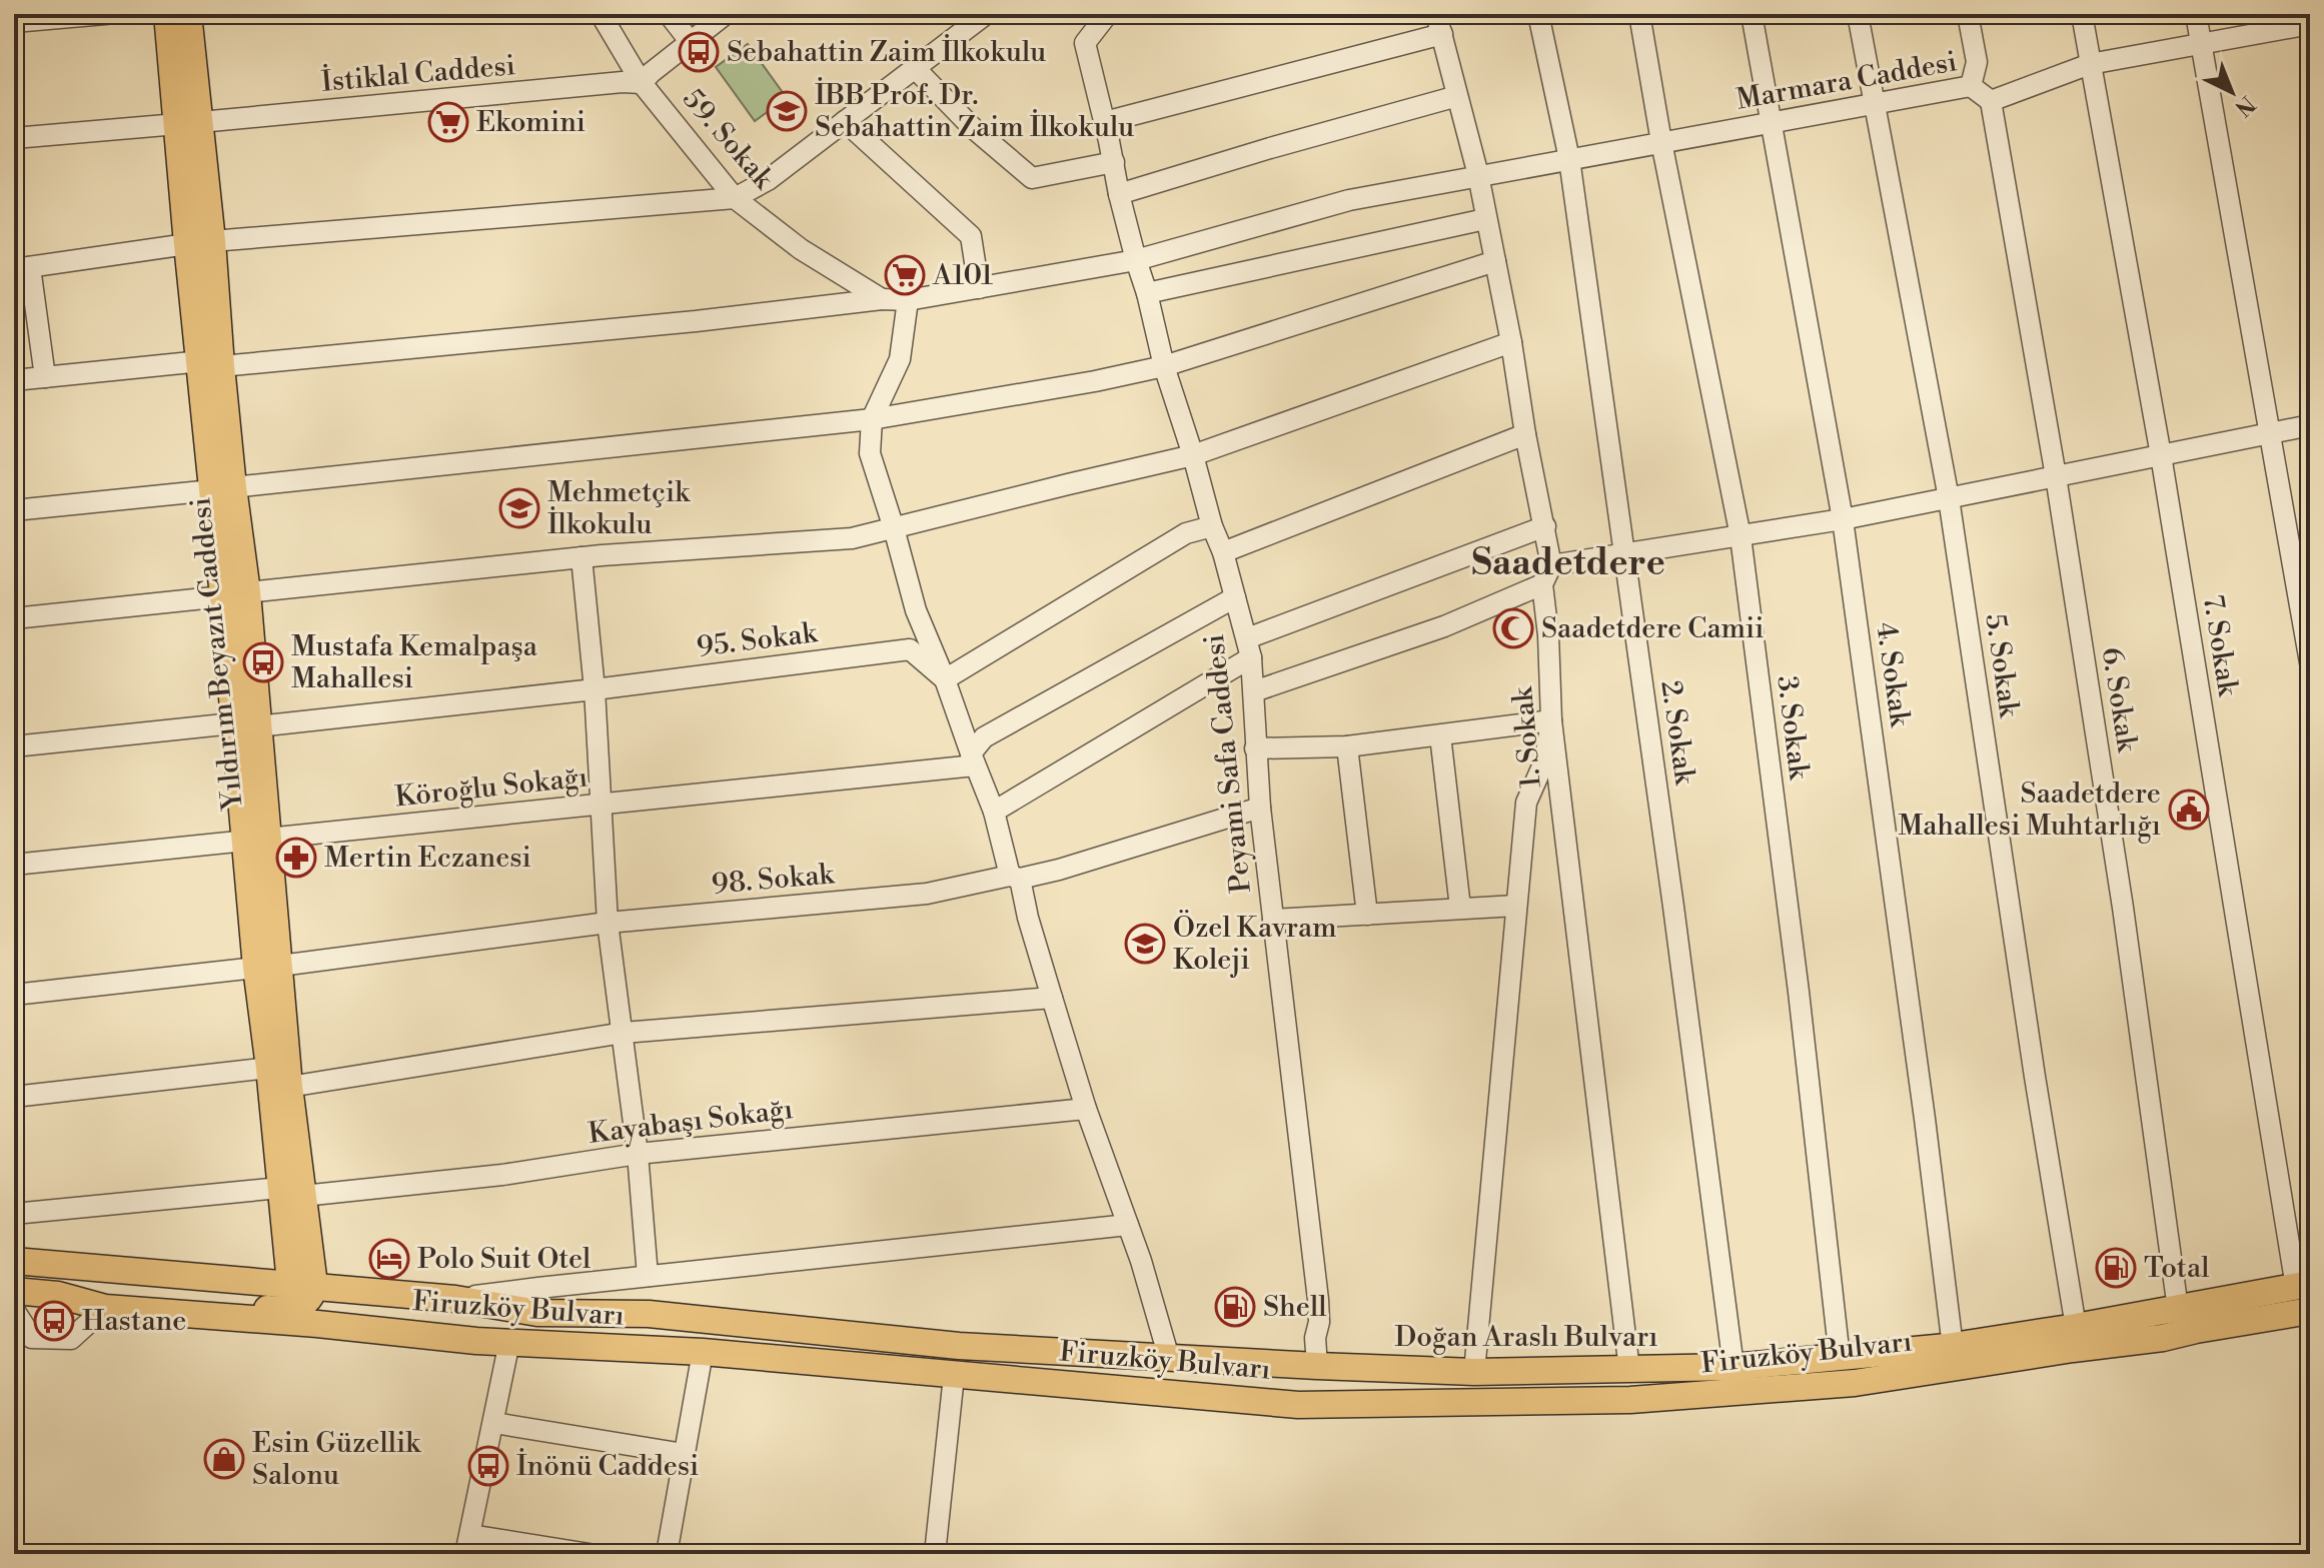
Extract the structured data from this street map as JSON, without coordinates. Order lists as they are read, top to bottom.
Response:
{
  "streets": {
    "main road": ["Yıldırım Beyazıt Caddesi", "Firuzköy Bulvarı", "Doğan Araslı Bulvarı"],
    "street": [
      "İstiklal Caddesi",
      "Marmara Caddesi",
      "59. Sokak",
      "95. Sokak",
      "7. Sokak",
      "5. Sokak",
      "4. Sokak",
      "6. Sokak",
      "3. Sokak",
      "2. Sokak",
      "1. Sokak",
      "Peyami Safa Caddesi",
      "Köroğlu Sokağı",
      "98. Sokak",
      "Kayabaşı Sokağı"
    ]
  },
  "crossings": [
    ["İstiklal Caddesi", "59. Sokak"],
    ["İstiklal Caddesi", "Yıldırım Beyazıt Caddesi"],
    ["Marmara Caddesi", "59. Sokak"],
    ["Marmara Caddesi", "7. Sokak"],
    ["Marmara Caddesi", "Yıldırım Beyazıt Caddesi"],
    ["Marmara Caddesi", "5. Sokak"],
    ["Marmara Caddesi", "4. Sokak"],
    ["Marmara Caddesi", "6. Sokak"],
    ["Marmara Caddesi", "3. Sokak"],
    ["Marmara Caddesi", "2. Sokak"],
    ["Marmara Caddesi", "Peyami Safa Caddesi"],
    ["95. Sokak", "Yıldırım Beyazıt Caddesi"],
    ["7. Sokak", "Doğan Araslı Bulvarı"],
    ["Yıldırım Beyazıt Caddesi", "Köroğlu Sokağı"],
    ["Yıldırım Beyazıt Caddesi", "98. Sokak"],
    ["Yıldırım Beyazıt Caddesi", "Kayabaşı Sokağı"],
    ["Yıldırım Beyazıt Caddesi", "Firuzköy Bulvarı"],
    ["5. Sokak", "Doğan Araslı Bulvarı"],
    ["4. Sokak", "Doğan Araslı Bulvarı"],
    ["6. Sokak", "Doğan Araslı Bulvarı"],
    ["3. Sokak", "Doğan Araslı Bulvarı"],
    ["2. Sokak", "Doğan Araslı Bulvarı"],
    ["1. Sokak", "Doğan Araslı Bulvarı"],
    ["Peyami Safa Caddesi", "98. Sokak"],
    ["Peyami Safa Caddesi", "Doğan Araslı Bulvarı"],
    ["Firuzköy Bulvarı", "Doğan Araslı Bulvarı"]
  ],
  "districts": ["Saadetdere"],
  "places": {
    "bus stop": [
      "Sebahattin Zaim İlkokulu",
      "Mustafa Kemalpaşa Mahallesi",
      "Hastane",
      "İnönü Caddesi"
    ],
    "school or university": ["İBB Prof. Dr. Sebahattin Zaim İlkokulu", "Mehmetçik İlkokulu", "Özel Kavram Koleji"],
    "supermarket": ["Ekomini", "A101"],
    "mosque": ["Saadetdere Camii"],
    "public building": ["Saadetdere Mahallesi Muhtarlığı"],
    "pharmacy": ["Mertin Eczanesi"],
    "hotel": ["Polo Suit Otel"],
    "fuel station": ["Total", "Shell"],
    "shop": ["Esin Güzellik Salonu"]
  },
  "north": "bottom right"
}
